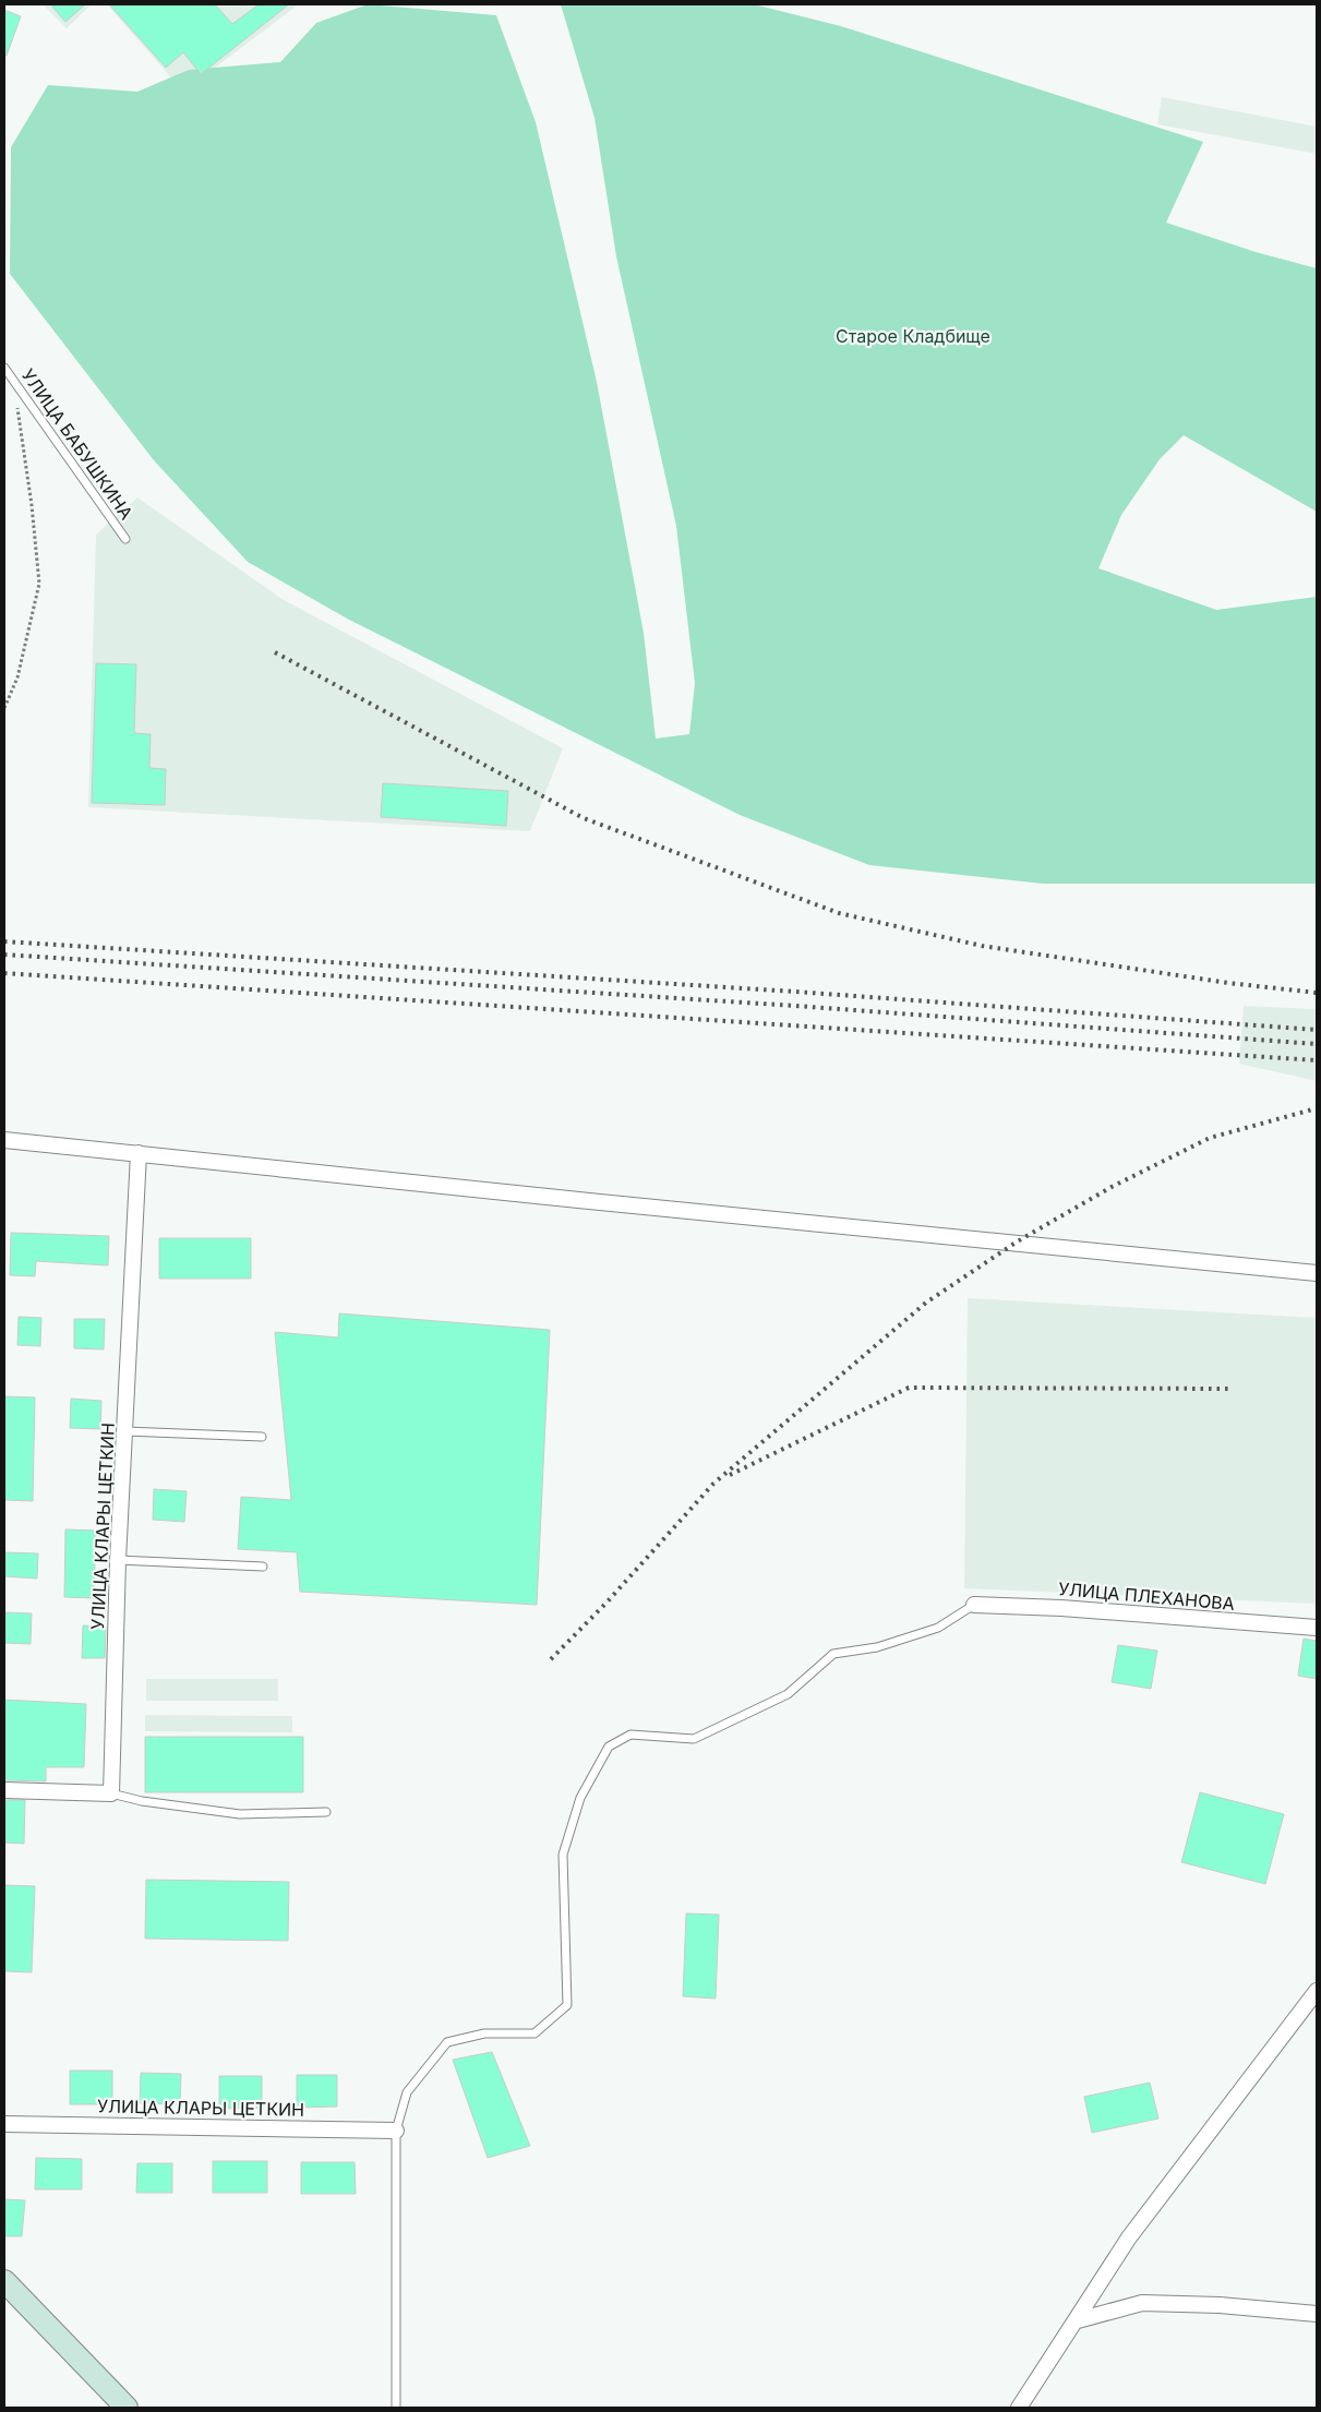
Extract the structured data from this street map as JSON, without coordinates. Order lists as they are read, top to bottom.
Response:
{
  "streets": {
    "street": ["УЛИЦА КЛАРЫ ЦЕТКИН", "УЛИЦА ПЛЕХАНОВА"],
    "lane": ["УЛИЦА БАБУШКИНА"]
  },
  "parks": ["Старое Кладбище"]
}
